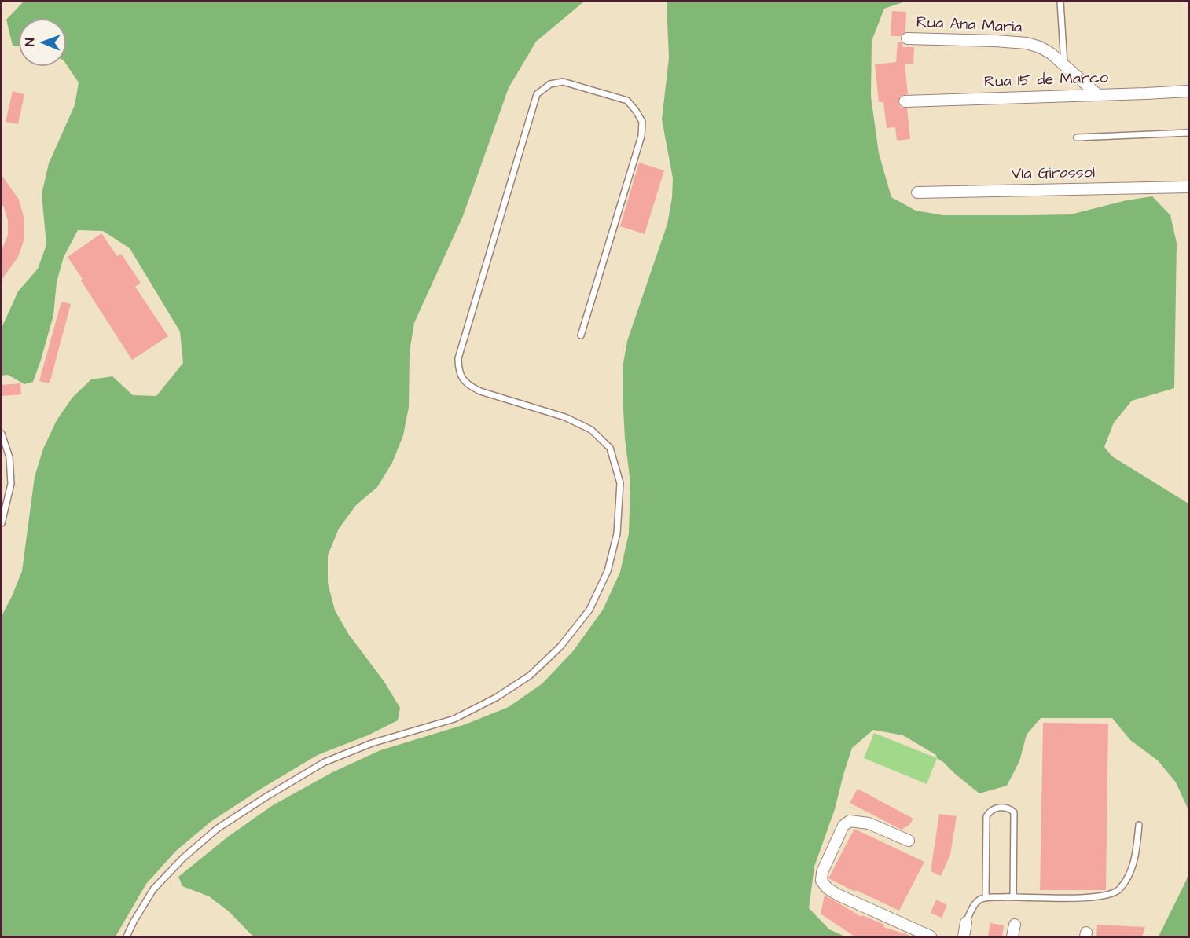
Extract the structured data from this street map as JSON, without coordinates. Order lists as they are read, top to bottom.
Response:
{
  "streets": {
    "street": ["Rua Ana Maria", "Rua 15 de Marco", "VIa Girassol"]
  },
  "crossings": [
    ["Rua Ana Maria", "Rua 15 de Marco"]
  ],
  "north": "left"
}
